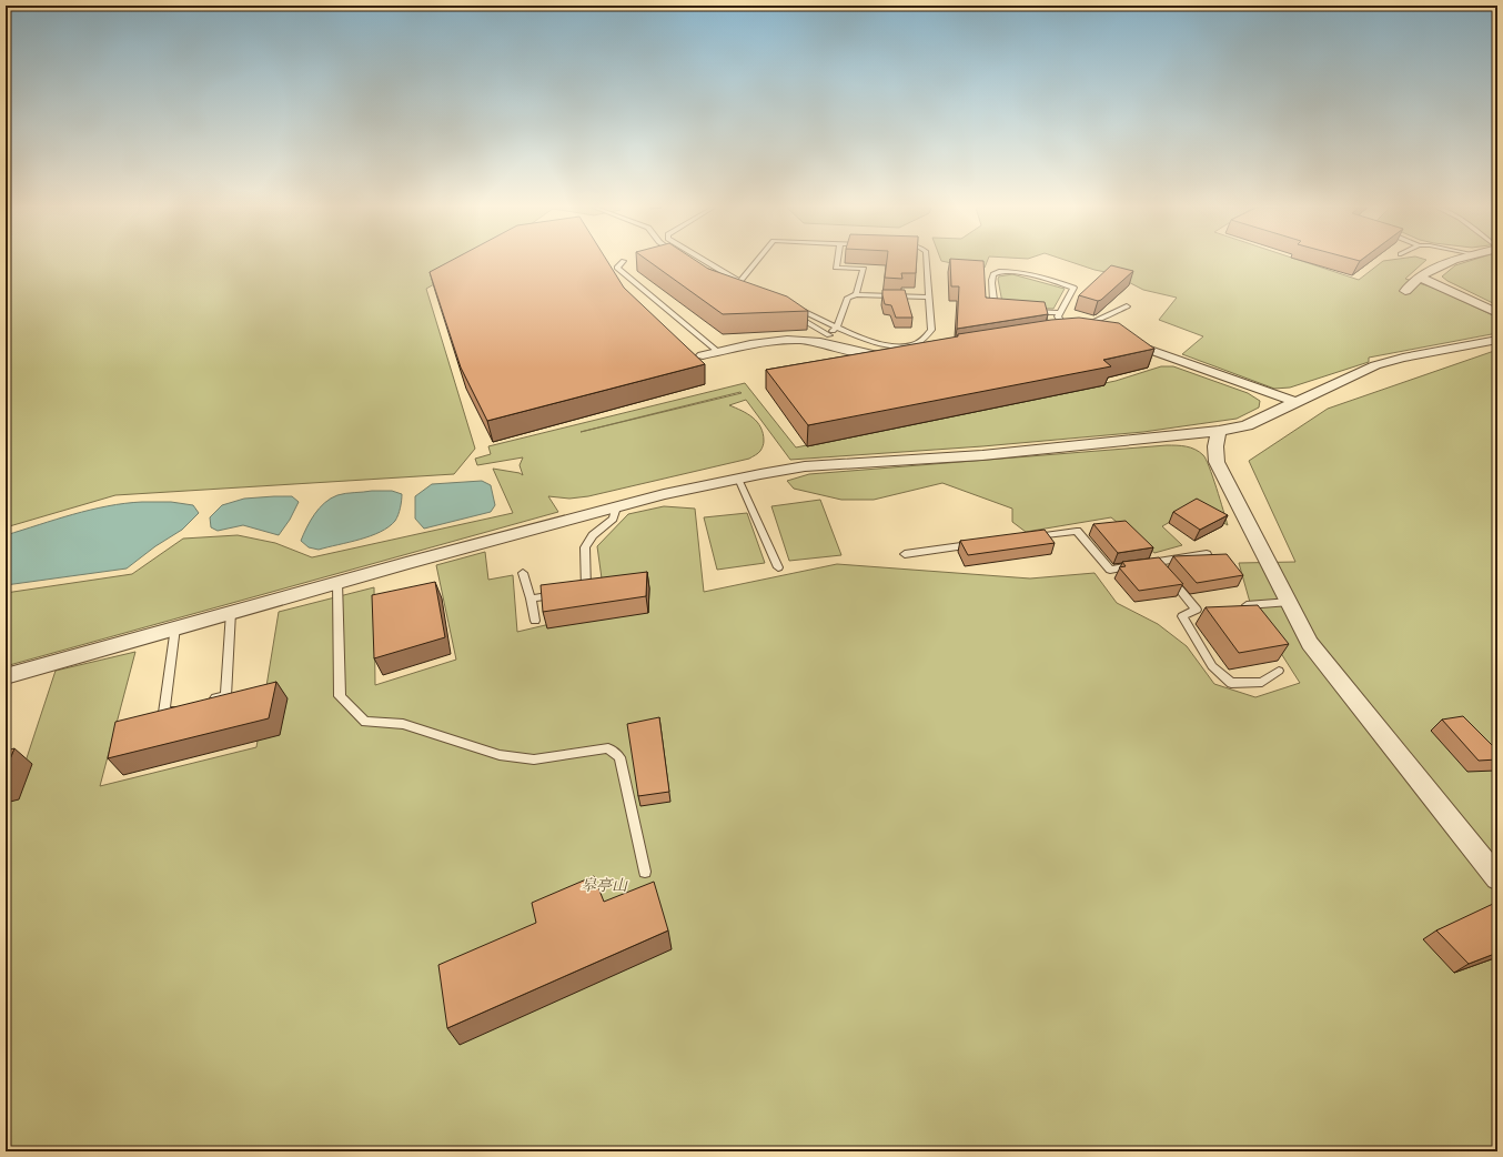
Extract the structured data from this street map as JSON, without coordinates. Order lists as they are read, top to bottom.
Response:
{
  "parks": ["皋亭山"]
}
